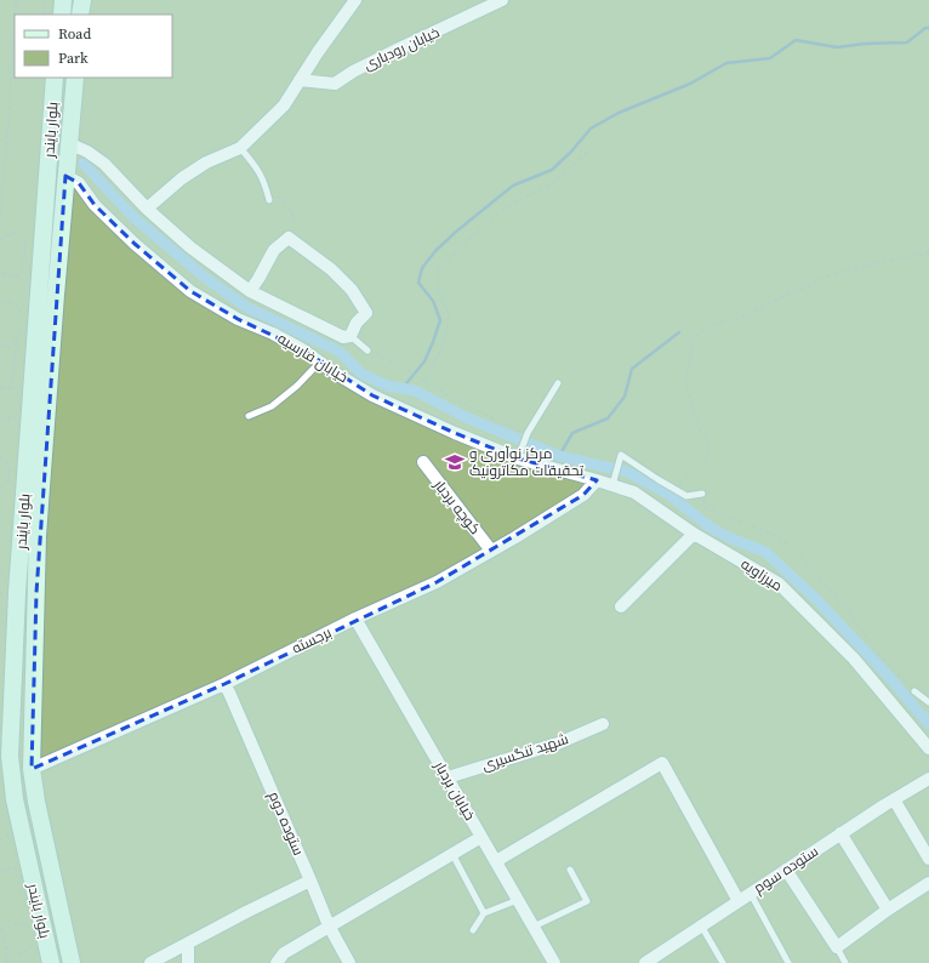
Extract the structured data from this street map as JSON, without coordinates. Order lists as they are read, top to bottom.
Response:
{
  "streets": {
    "street": [
      "خیابان رودباری",
      "بلوار بایندر",
      "خیابان فارسیه",
      "کوچه بردبار",
      "میرزاویه",
      "برجسته",
      "شهید تنگسیری",
      "خیابان بردبار",
      "ستوده دوم",
      "ستوده سوم"
    ]
  },
  "crossings": [
    ["بلوار بایندر", "خیابان فارسیه"],
    ["بلوار بایندر", "برجسته"],
    ["خیابان فارسیه", "میرزاویه"],
    ["خیابان فارسیه", "برجسته"],
    ["کوچه بردبار", "برجسته"],
    ["میرزاویه", "برجسته"],
    ["برجسته", "خیابان بردبار"],
    ["برجسته", "ستوده دوم"],
    ["شهید تنگسیری", "خیابان بردبار"]
  ],
  "places": {
    "school or university": ["مرکز نوآوری و تحقیقات مکاترونیک"]
  },
  "legend": ["Road", "Park"]
}
